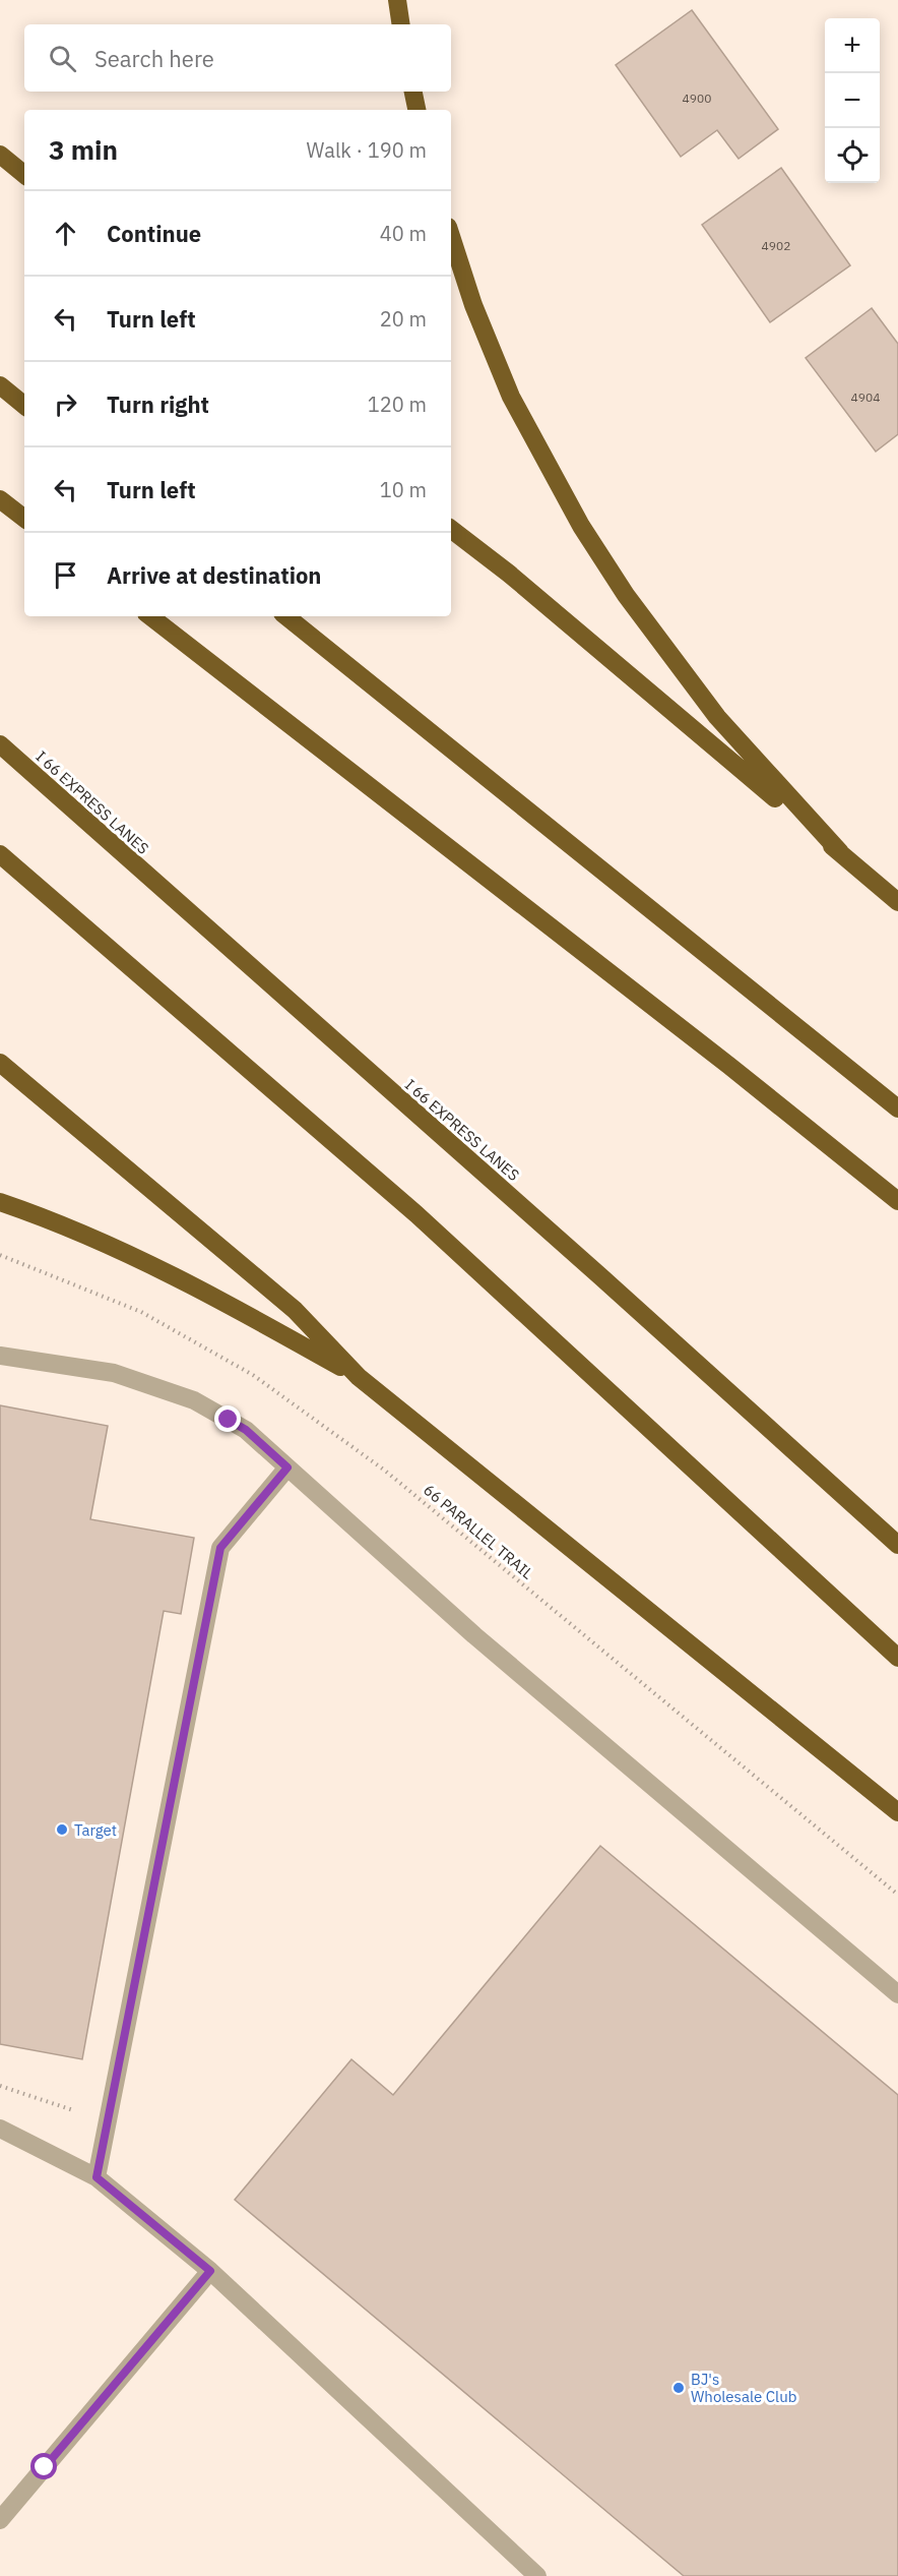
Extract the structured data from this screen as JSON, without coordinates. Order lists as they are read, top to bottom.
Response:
{
  "streets": {
    "highway": ["I 66 EXPRESS LANES"],
    "path": ["66 PARALLEL TRAIL"]
  },
  "places": ["Target", "BJ's Wholesale Club"],
  "house_numbers": ["4900", "4902", "4904"],
  "page": {
    "map_buttons": ["+", "−"],
    "search": "Search here",
    "heading": ["3 min", "Walk · 190 m"],
    "list": [
      ["Continue", "40 m"],
      ["Turn left", "20 m"],
      ["Turn right", "120 m"],
      ["Turn left", "10 m"],
      "Arrive at destination"
    ]
  }
}
